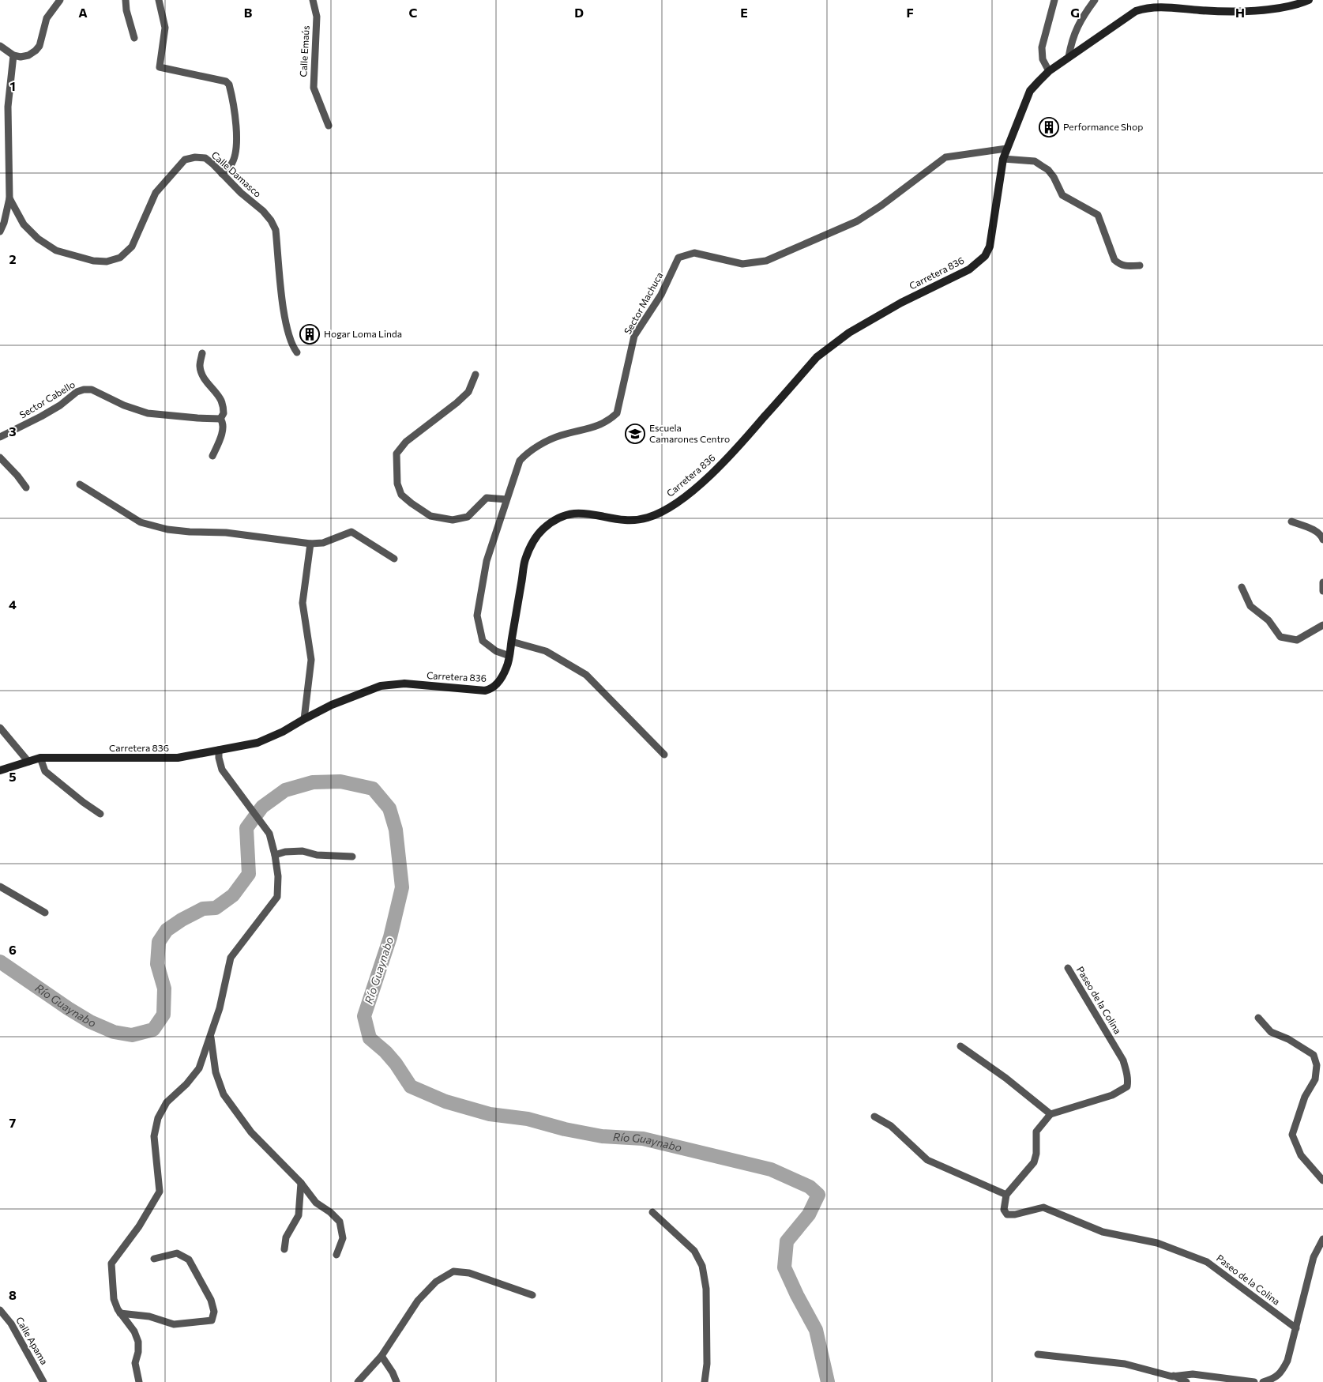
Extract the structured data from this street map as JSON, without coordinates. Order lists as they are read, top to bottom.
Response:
{
  "streets": {
    "street": [
      "Calle Emaús",
      "Calle Damasco",
      "Carretera 836",
      "Sector Machuca",
      "Sector Cabello",
      "Paseo de la Colina",
      "Calle Apama"
    ]
  },
  "crossings": [
    ["Carretera 836", "Sector Machuca"]
  ],
  "water": ["Río Guaynabo"],
  "places": {
    "building": ["Performance Shop", "Hogar Loma Linda"],
    "school or university": ["Escuela Camarones Centro"]
  },
  "grid": {
    "columns": [
      "A",
      "B",
      "C",
      "D",
      "E",
      "F",
      "G",
      "H"
    ],
    "rows": [
      "1",
      "2",
      "3",
      "4",
      "5",
      "6",
      "7",
      "8"
    ]
  }
}
